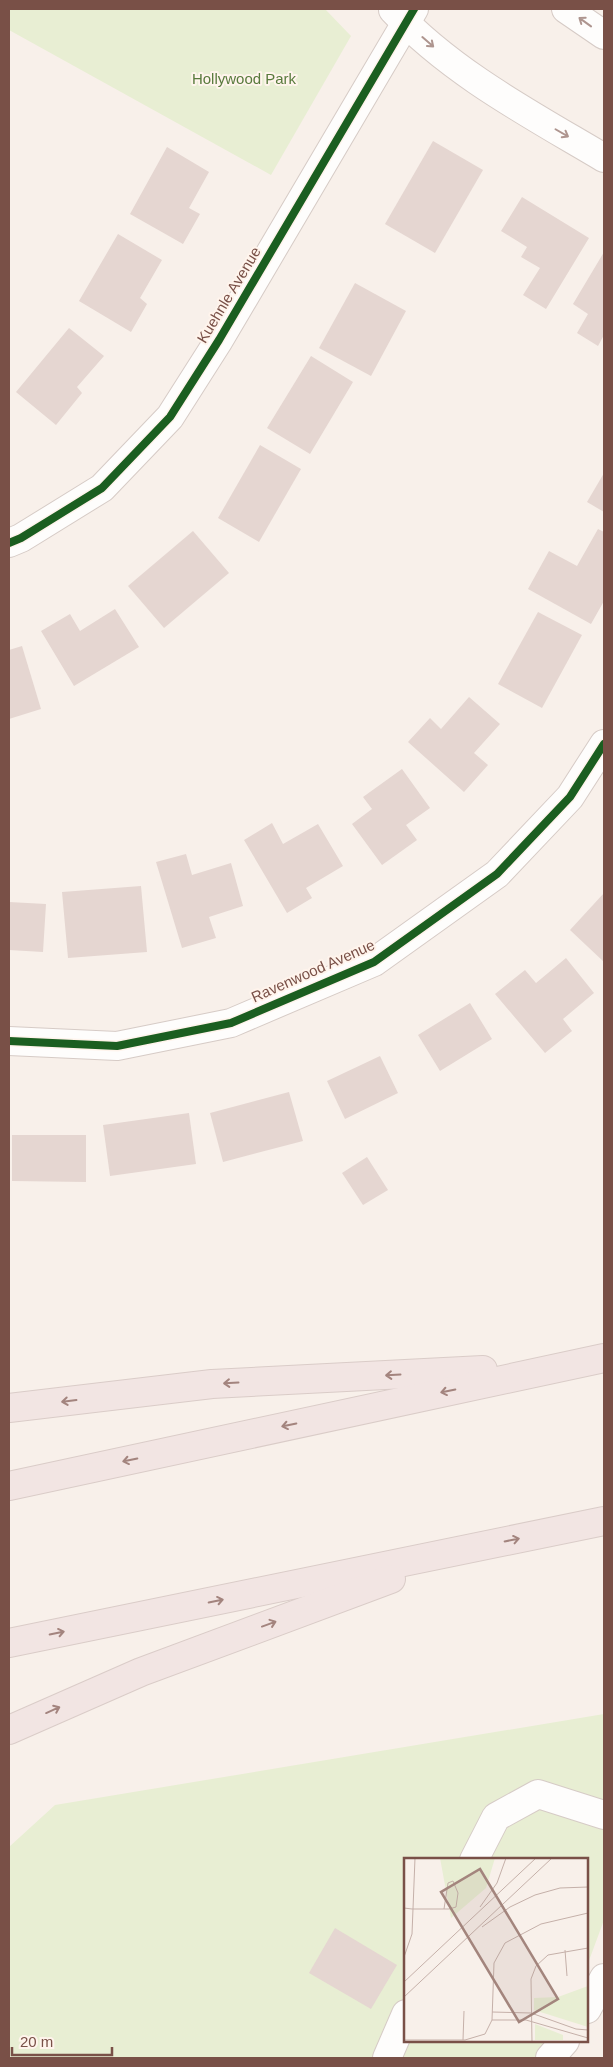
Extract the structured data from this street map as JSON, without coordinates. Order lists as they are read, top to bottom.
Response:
{
  "streets": {
    "street": ["Kuehnle Avenue", "Ravenwood Avenue"]
  },
  "parks": ["Hollywood Park"],
  "scale_bar": "20 m"
}
